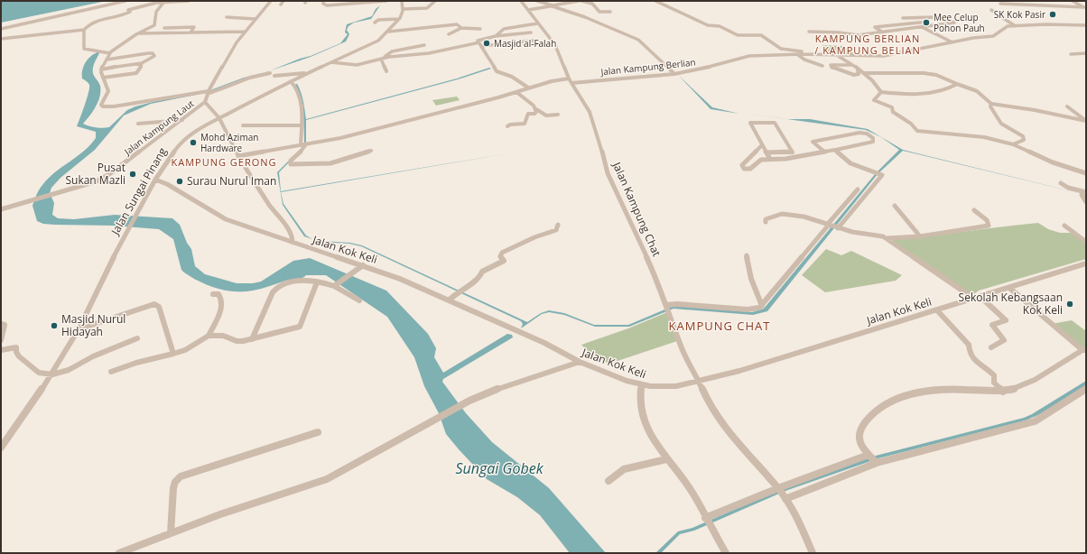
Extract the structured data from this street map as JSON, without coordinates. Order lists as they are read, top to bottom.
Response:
{
  "streets": {
    "street": [
      "Jalan Kampung Berlian",
      "Jalan Kampung Laut",
      "Jalan Sungai Pinang",
      "Jalan Kampung Chat",
      "Jalan Kok Keli"
    ]
  },
  "crossings": [
    ["Jalan Kampung Berlian", "Jalan Kampung Chat"],
    ["Jalan Sungai Pinang", "Jalan Kok Keli"],
    ["Jalan Kampung Chat", "Jalan Kok Keli"]
  ],
  "districts": ["KAMPUNG BERLIAN / KAMPUNG BELIAN", "KAMPUNG GERONG", "KAMPUNG CHAT"],
  "water": ["Sungai Gobek"],
  "places": [
    "SK Kok Pasir",
    "Mee Celup Pohon Pauh",
    "Masjid al-Falah",
    "Mohd Aziman Hardware",
    "Pusat Sukan Mazli",
    "Surau Nurul Iman",
    "Sekolah Kebangsaan Kok Keli",
    "Masjid Nurul Hidayah"
  ]
}
